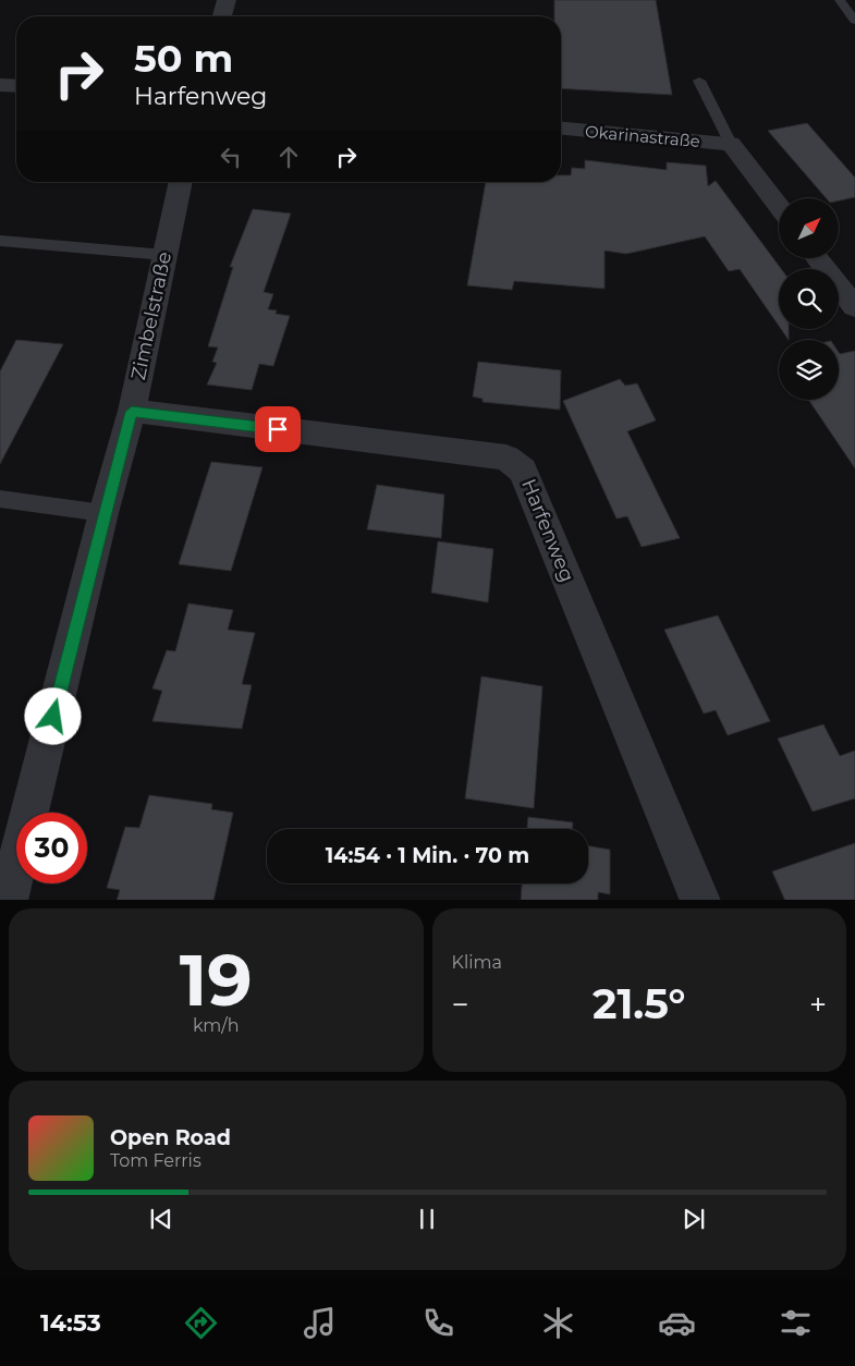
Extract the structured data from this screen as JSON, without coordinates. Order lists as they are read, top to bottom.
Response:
{
  "streets": {
    "street": ["Okarinastraße", "Zimbelstraße", "Harfenweg"]
  },
  "crossings": [
    ["Zimbelstraße", "Harfenweg"]
  ],
  "north": "top right",
  "page": {
    "turn": ["50 m", "Harfenweg"],
    "limit": "30",
    "trip": "14:54 · 1 Min. · 70 m",
    "tile": [
      ["19", "km/h"],
      "Klima"
    ],
    "heat": ["−", "21.5°", "+"],
    "song": ["Open Road", "Tom Ferris"],
    "tabs": "14:53"
  }
}
